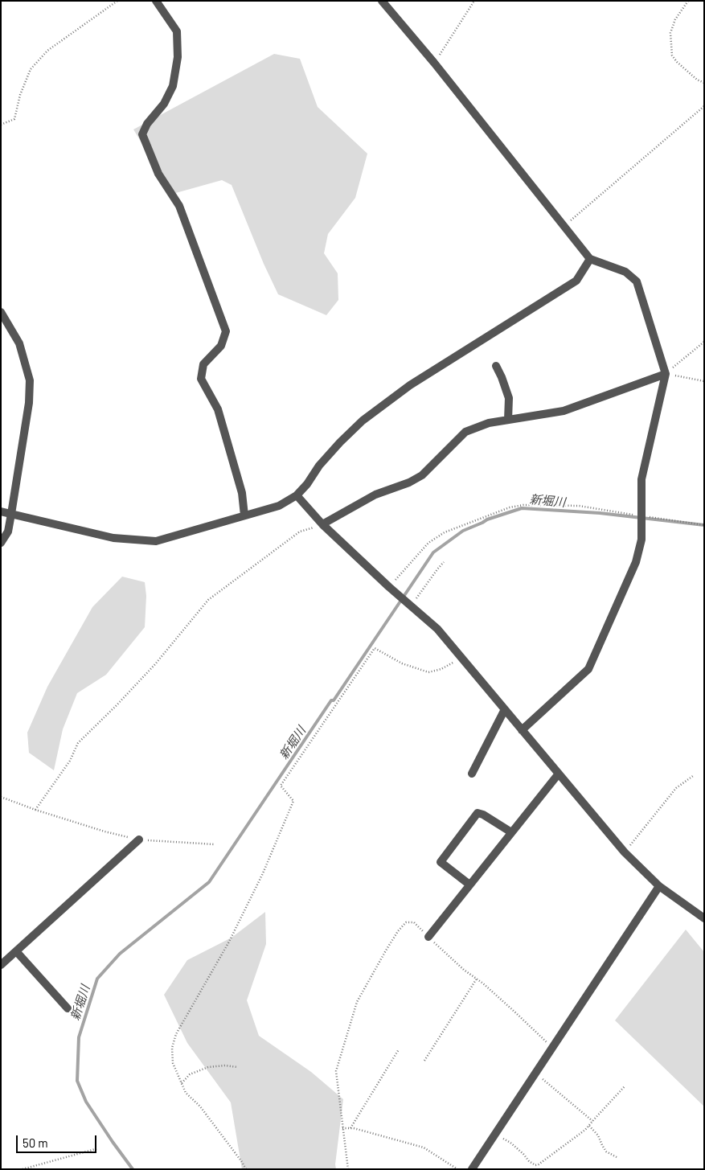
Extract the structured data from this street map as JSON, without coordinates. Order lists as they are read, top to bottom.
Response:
{
  "water": ["新堀川"],
  "scale_bar": "50 m"
}
